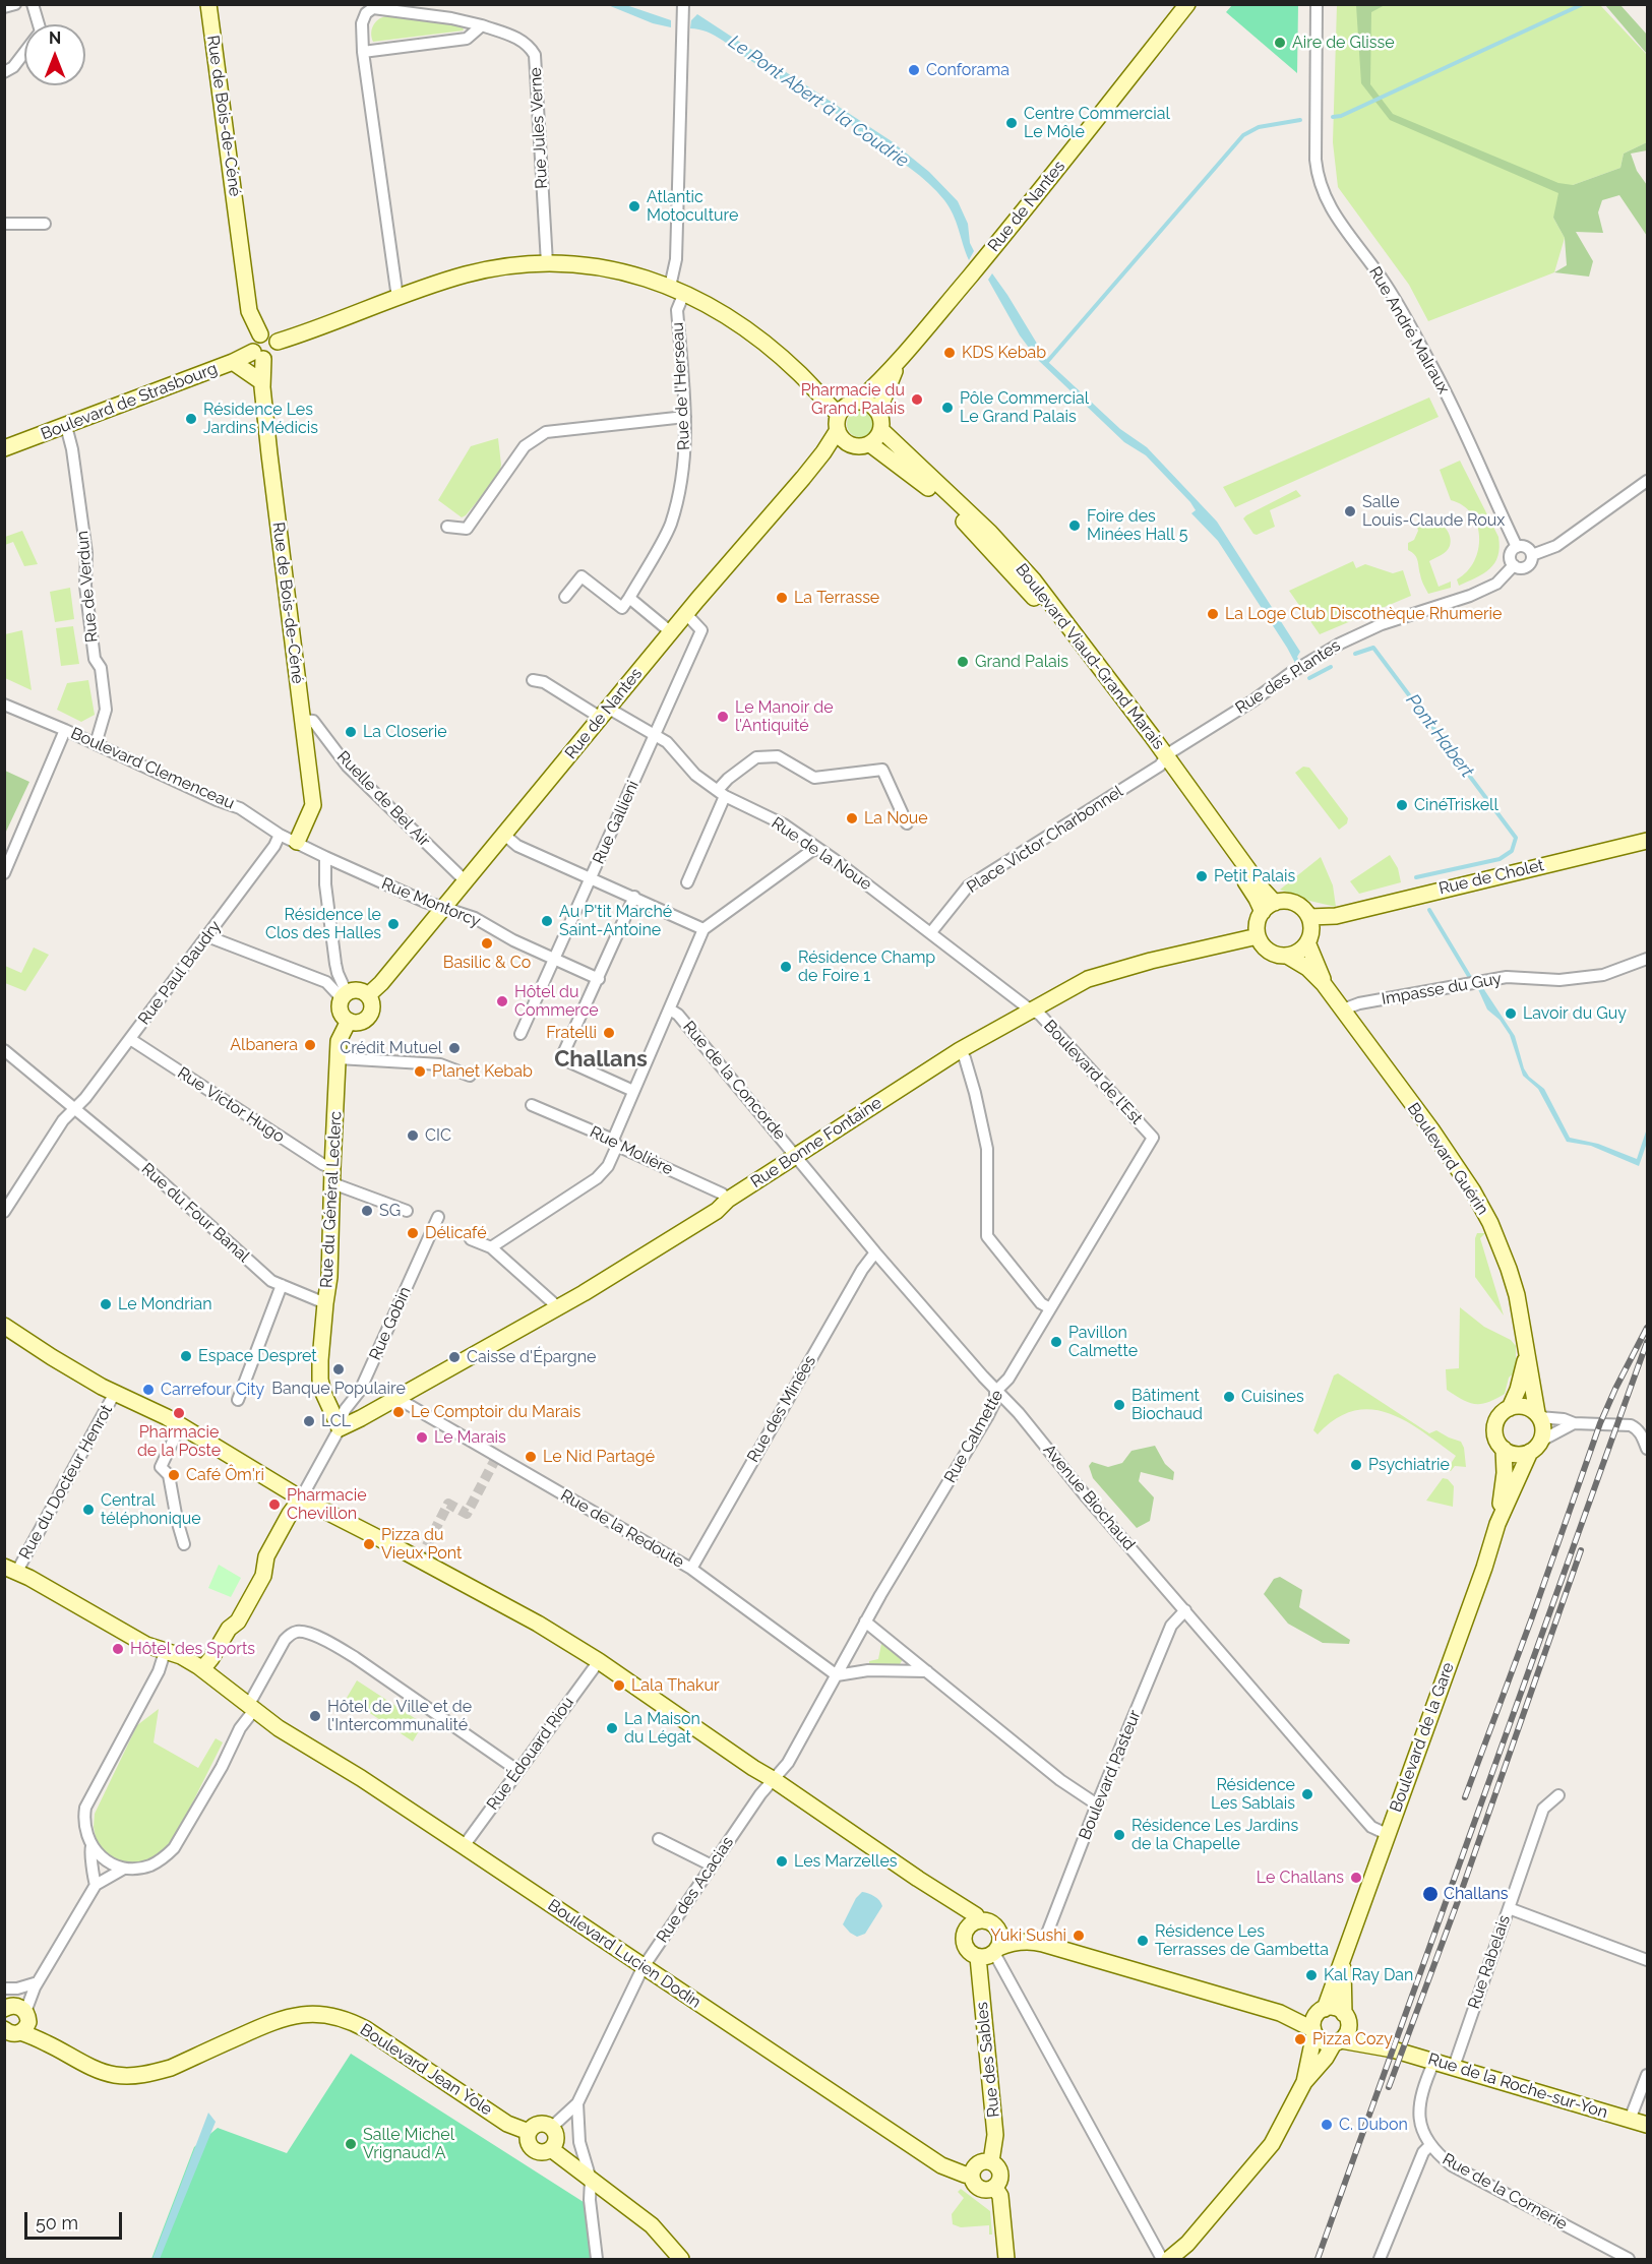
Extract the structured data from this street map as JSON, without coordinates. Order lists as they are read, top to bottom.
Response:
{
  "streets": {
    "street": [
      "Rue de Bois-de-Céné",
      "Rue Jules Verne",
      "Rue de Nantes",
      "Rue André Malraux",
      "Rue de l'Herseau",
      "Boulevard de Strasbourg",
      "Rue de Verdun",
      "Boulevard Viaud-Grand Marais",
      "Rue des Plantes",
      "Boulevard Clemenceau",
      "Ruelle de Bel Air",
      "Rue Gallieni",
      "Place Victor Charbonnel",
      "Rue de la Noue",
      "Rue de Cholet",
      "Rue Montorcy",
      "Rue Paul Baudry",
      "Impasse du Guy",
      "Boulevard de l'Est",
      "Rue de la Concorde",
      "Rue Victor Hugo",
      "Rue Bonne Fontaine",
      "Rue Molière",
      "Boulevard Guérin",
      "Rue du Général Leclerc",
      "Rue du Four Banal",
      "Rue Gobin",
      "Rue des Minées",
      "Rue Calmette",
      "Rue du Docteur Henrot",
      "Avenue Biochaud",
      "Rue de la Redoute",
      "Boulevard de la Gare",
      "Rue Édouard Riou",
      "Boulevard Pasteur",
      "Rue des Acacias",
      "Boulevard Lucien Dodin",
      "Rue Rabelais",
      "Rue des Sables",
      "Boulevard Jean Yole",
      "Rue de la Roche-sur-Yon",
      "Rue de la Cornerie"
    ]
  },
  "crossings": [
    ["Rue de Bois-de-Céné", "Boulevard de Strasbourg"],
    ["Rue de Bois-de-Céné", "Boulevard Clemenceau"],
    ["Rue de Bois-de-Céné", "Ruelle de Bel Air"],
    ["Rue de Bois-de-Céné", "Rue Montorcy"],
    ["Rue de Nantes", "Boulevard Viaud-Grand Marais"],
    ["Rue de Nantes", "Ruelle de Bel Air"],
    ["Rue de Nantes", "Rue Gallieni"],
    ["Rue de Nantes", "Rue de la Noue"],
    ["Rue de Nantes", "Rue Montorcy"],
    ["Rue de Nantes", "Rue du Général Leclerc"],
    ["Rue André Malraux", "Rue des Plantes"],
    ["Boulevard de Strasbourg", "Rue de Verdun"],
    ["Rue de Verdun", "Boulevard Clemenceau"],
    ["Boulevard Viaud-Grand Marais", "Rue des Plantes"],
    ["Boulevard Viaud-Grand Marais", "Place Victor Charbonnel"],
    ["Boulevard Viaud-Grand Marais", "Rue de Cholet"],
    ["Boulevard Viaud-Grand Marais", "Rue Bonne Fontaine"],
    ["Boulevard Viaud-Grand Marais", "Boulevard Guérin"],
    ["Rue des Plantes", "Place Victor Charbonnel"],
    ["Boulevard Clemenceau", "Rue Montorcy"],
    ["Boulevard Clemenceau", "Rue Paul Baudry"],
    ["Rue Gallieni", "Rue de la Noue"],
    ["Rue Gallieni", "Rue Montorcy"],
    ["Place Victor Charbonnel", "Rue de la Noue"],
    ["Rue de la Noue", "Boulevard de l'Est"],
    ["Rue de la Noue", "Rue Bonne Fontaine"],
    ["Rue de Cholet", "Rue Bonne Fontaine"],
    ["Rue de Cholet", "Boulevard Guérin"],
    ["Rue Paul Baudry", "Rue Victor Hugo"],
    ["Rue Paul Baudry", "Rue du Four Banal"],
    ["Impasse du Guy", "Boulevard Guérin"],
    ["Boulevard de l'Est", "Rue Bonne Fontaine"],
    ["Boulevard de l'Est", "Rue Calmette"],
    ["Rue de la Concorde", "Rue Bonne Fontaine"],
    ["Rue de la Concorde", "Avenue Biochaud"],
    ["Rue Victor Hugo", "Rue du Général Leclerc"],
    ["Rue Bonne Fontaine", "Rue Molière"],
    ["Rue Bonne Fontaine", "Boulevard Guérin"],
    ["Rue Bonne Fontaine", "Rue du Général Leclerc"],
    ["Rue Bonne Fontaine", "Rue Gobin"],
    ["Rue Bonne Fontaine", "Avenue Biochaud"],
    ["Rue Bonne Fontaine", "Rue de la Redoute"],
    ["Rue du Général Leclerc", "Rue du Four Banal"],
    ["Rue du Général Leclerc", "Rue Gobin"],
    ["Rue des Minées", "Avenue Biochaud"],
    ["Rue des Minées", "Rue de la Redoute"],
    ["Rue Calmette", "Avenue Biochaud"],
    ["Rue Calmette", "Rue de la Redoute"],
    ["Rue Calmette", "Rue des Acacias"],
    ["Rue du Docteur Henrot", "Boulevard Lucien Dodin"],
    ["Avenue Biochaud", "Boulevard de la Gare"],
    ["Avenue Biochaud", "Boulevard Pasteur"],
    ["Rue de la Redoute", "Rue des Acacias"],
    ["Boulevard de la Gare", "Rue de la Roche-sur-Yon"],
    ["Rue Édouard Riou", "Boulevard Lucien Dodin"],
    ["Rue des Acacias", "Boulevard Lucien Dodin"],
    ["Rue des Acacias", "Boulevard Jean Yole"],
    ["Boulevard Lucien Dodin", "Rue des Sables"],
    ["Rue Rabelais", "Rue de la Roche-sur-Yon"],
    ["Rue de la Roche-sur-Yon", "Rue de la Cornerie"]
  ],
  "districts": ["Challans"],
  "water": ["Le Pont Abert à la Coudrie", "Pont Habert"],
  "places": [
    "Aire de Glisse",
    "Conforama",
    "Centre Commercial Le Môle",
    "Atlantic Motoculture",
    "KDS Kebab",
    "Pharmacie du Grand Palais",
    "Pôle Commercial Le Grand Palais",
    "Résidence Les Jardins Médicis",
    "Salle Louis-Claude Roux",
    "Foire des Minées Hall 5",
    "La Terrasse",
    "La Loge Club Discothèque Rhumerie",
    "Grand Palais",
    "Le Manoir de l'Antiquité",
    "La Closerie",
    "CinéTriskell",
    "La Noue",
    "Petit Palais",
    "Au P'tit Marché Saint-Antoine",
    "Résidence le Clos des Halles",
    "Basilic & Co",
    "Résidence Champ de Foire 1",
    "Hôtel du Commerce",
    "Lavoir du Guy",
    "Fratelli",
    "Albanera",
    "Crédit Mutuel",
    "Planet Kebab",
    "CIC",
    "SG",
    "Délicafé",
    "Le Mondrian",
    "Pavillon Calmette",
    "Espace Despret",
    "Caisse d'Épargne",
    "Banque Populaire",
    "Carrefour City",
    "Cuisines",
    "Bâtiment Biochaud",
    "Le Comptoir du Marais",
    "Pharmacie de la Poste",
    "LCL",
    "Le Marais",
    "Le Nid Partagé",
    "Psychiatrie",
    "Café Ôm'ri",
    "Pharmacie Chevillon",
    "Central téléphonique",
    "Pizza du Vieux Pont",
    "Hôtel des Sports",
    "Lala Thakur",
    "Hôtel de Ville et de l'Intercommunalité",
    "La Maison du Légat",
    "Résidence Les Sablais",
    "Résidence Les Jardins de la Chapelle",
    "Les Marzelles",
    "Le Challans",
    "Challans",
    "Yuki Sushi",
    "Résidence Les Terrasses de Gambetta",
    "Kal Ray Dan",
    "Pizza Cozy",
    "C. Dubon",
    "Salle Michel Vrignaud A"
  ],
  "scale_bar": "50 m",
  "north": "top"
}
